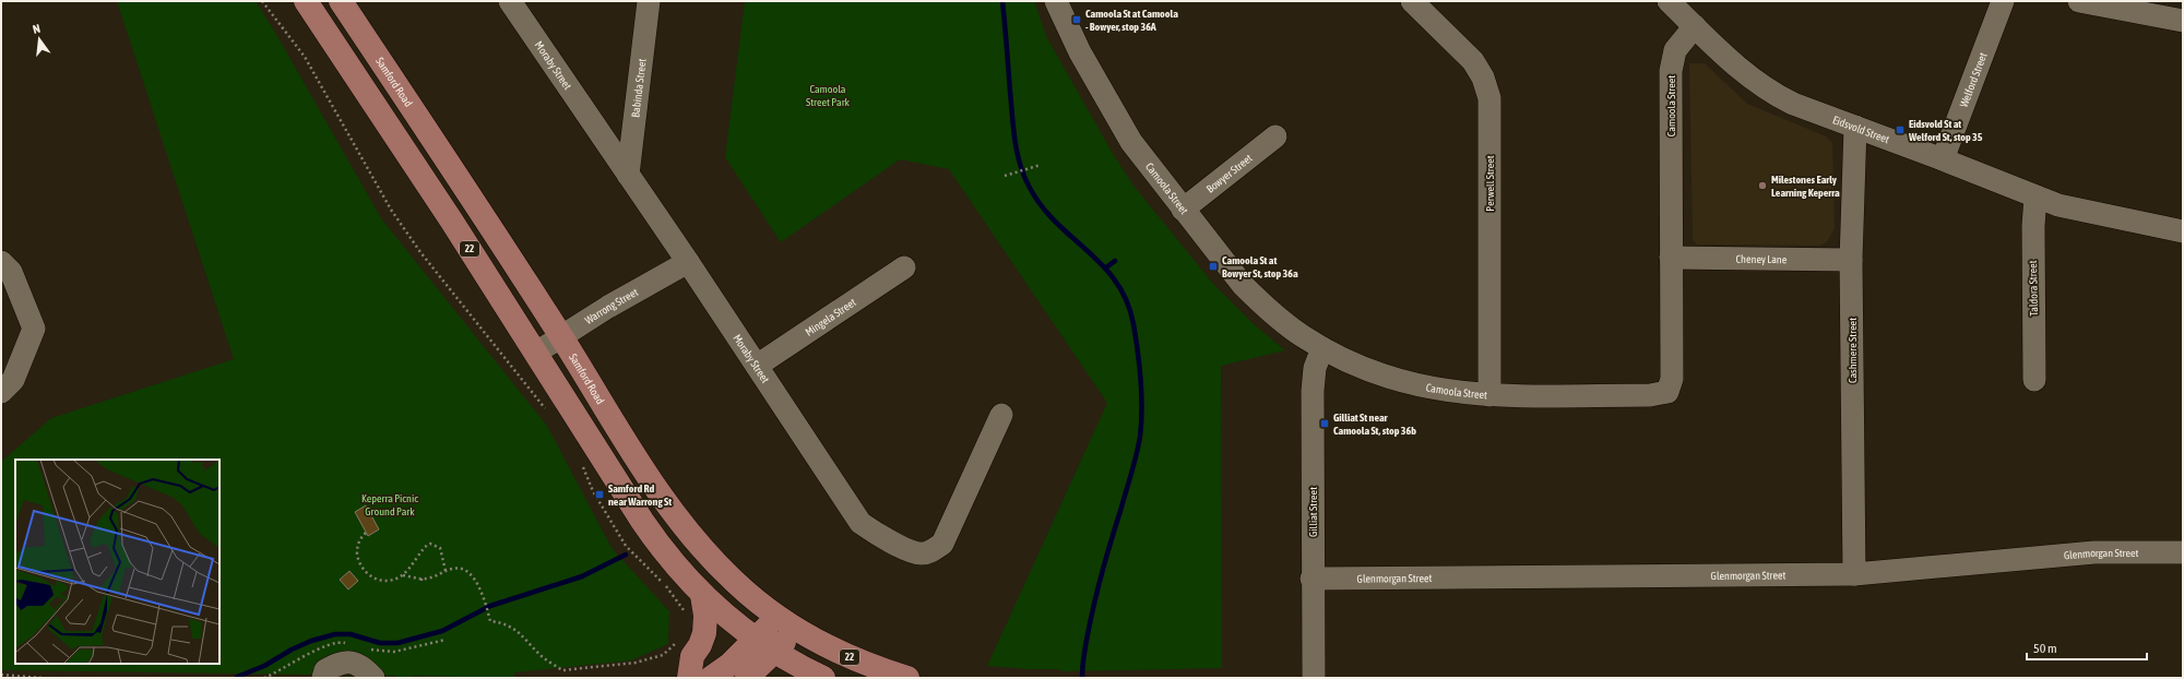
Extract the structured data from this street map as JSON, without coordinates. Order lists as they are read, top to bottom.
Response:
{
  "streets": {
    "main road": ["Samford Road", "22"],
    "street": [
      "Moraby Street",
      "Welford Street",
      "Babinda Street",
      "Camoola Street",
      "Eidsvold Street",
      "Bowyer Street",
      "Perwell Street",
      "Cheney Lane",
      "Taldora Street",
      "Warrong Street",
      "Mingela Street",
      "Cashmere Street",
      "Gilliat Street",
      "Glenmorgan Street"
    ]
  },
  "crossings": [
    ["Moraby Street", "Babinda Street"],
    ["Moraby Street", "Warrong Street"],
    ["Moraby Street", "Mingela Street"],
    ["Welford Street", "Eidsvold Street"],
    ["Samford Road", "Warrong Street"],
    ["Camoola Street", "Eidsvold Street"],
    ["Camoola Street", "Bowyer Street"],
    ["Camoola Street", "Perwell Street"],
    ["Camoola Street", "Cheney Lane"],
    ["Camoola Street", "Gilliat Street"],
    ["Eidsvold Street", "Taldora Street"],
    ["Eidsvold Street", "Cashmere Street"],
    ["22", "Warrong Street"],
    ["Cheney Lane", "Cashmere Street"],
    ["Cashmere Street", "Glenmorgan Street"],
    ["Gilliat Street", "Glenmorgan Street"]
  ],
  "parks": ["Camoola Street Park", "Keperra Picnic Ground Park"],
  "places": {
    "transit": [
      "Camoola St at Camoola - Bowyer, stop 36A",
      "Eidsvold St at Welford St, stop 35",
      "Camoola St at Bowyer St, stop 36a",
      "Gilliat St near Camoola St, stop 36b",
      "Samford Rd near Warrong St"
    ],
    "other": ["Milestones Early Learning Keperra"]
  },
  "scale_bar": "50 m",
  "north": "top"
}
